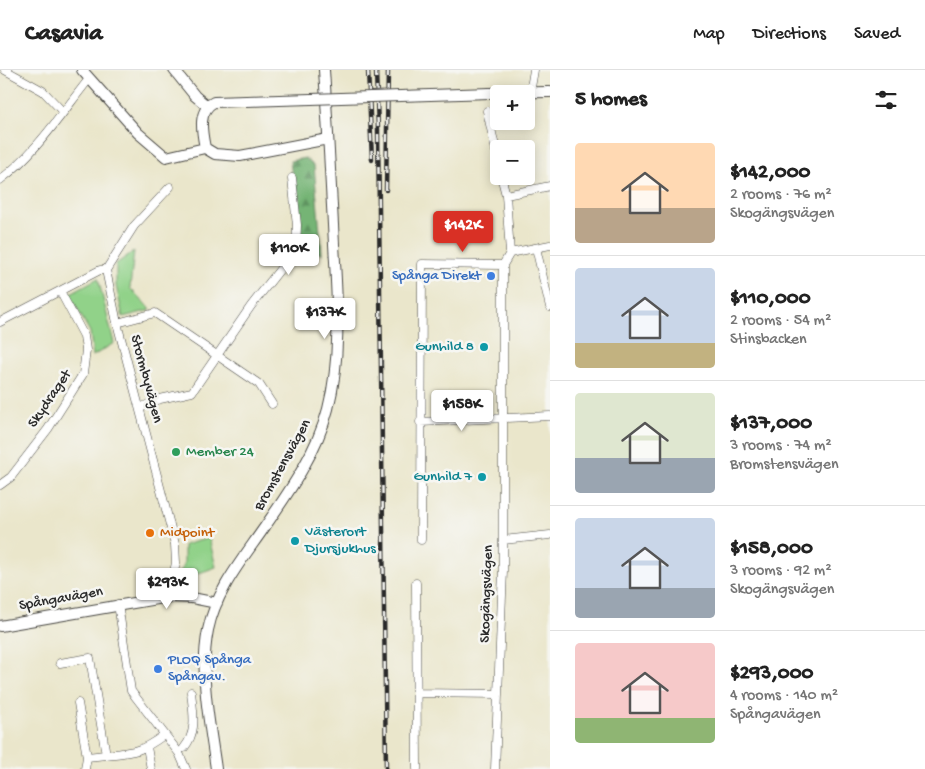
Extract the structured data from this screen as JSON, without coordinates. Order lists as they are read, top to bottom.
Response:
{
  "streets": {
    "street": [
      "Stormbyvägen",
      "Skydraget",
      "Bromstensvägen",
      "Skogängsvägen",
      "Spångavägen"
    ]
  },
  "crossings": [
    ["Stormbyvägen", "Spångavägen"],
    ["Bromstensvägen", "Spångavägen"]
  ],
  "places": [
    "Spånga Direkt",
    "Gunhild 8",
    "Member 24",
    "Gunhild 7",
    "Midpoint",
    "Västerort Djursjukhus",
    "PLOQ Spånga Spångav."
  ],
  "page": {
    "header": "Casavia",
    "nav": ["Map", "Directions", "Saved"],
    "heading": "5 homes",
    "map_buttons": ["+", "−"],
    "list": [
      {
        "name": "$142,000",
        "note": "2 rooms · 76 m² · Skogängsvägen"
      },
      {
        "name": "$110,000",
        "note": "2 rooms · 54 m² · Stinsbacken"
      },
      {
        "name": "$137,000",
        "note": "3 rooms · 74 m² · Bromstensvägen"
      },
      {
        "name": "$158,000",
        "note": "3 rooms · 92 m² · Skogängsvägen"
      },
      {
        "name": "$293,000",
        "note": "4 rooms · 140 m² · Spångavägen"
      }
    ],
    "price": [
      "$142K",
      "$110K",
      "$137K",
      "$158K",
      "$293K"
    ]
  }
}
